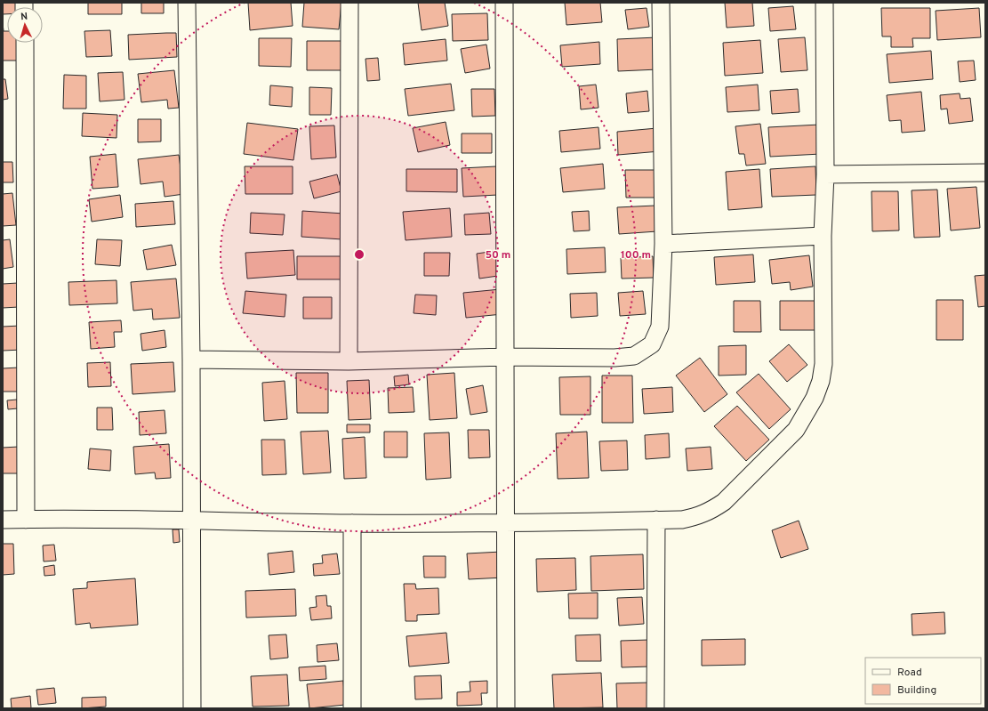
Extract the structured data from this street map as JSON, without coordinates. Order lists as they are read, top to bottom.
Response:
{
  "legend": ["Road", "Building"],
  "north": "top",
  "rings": ["50 m", "100 m"]
}
